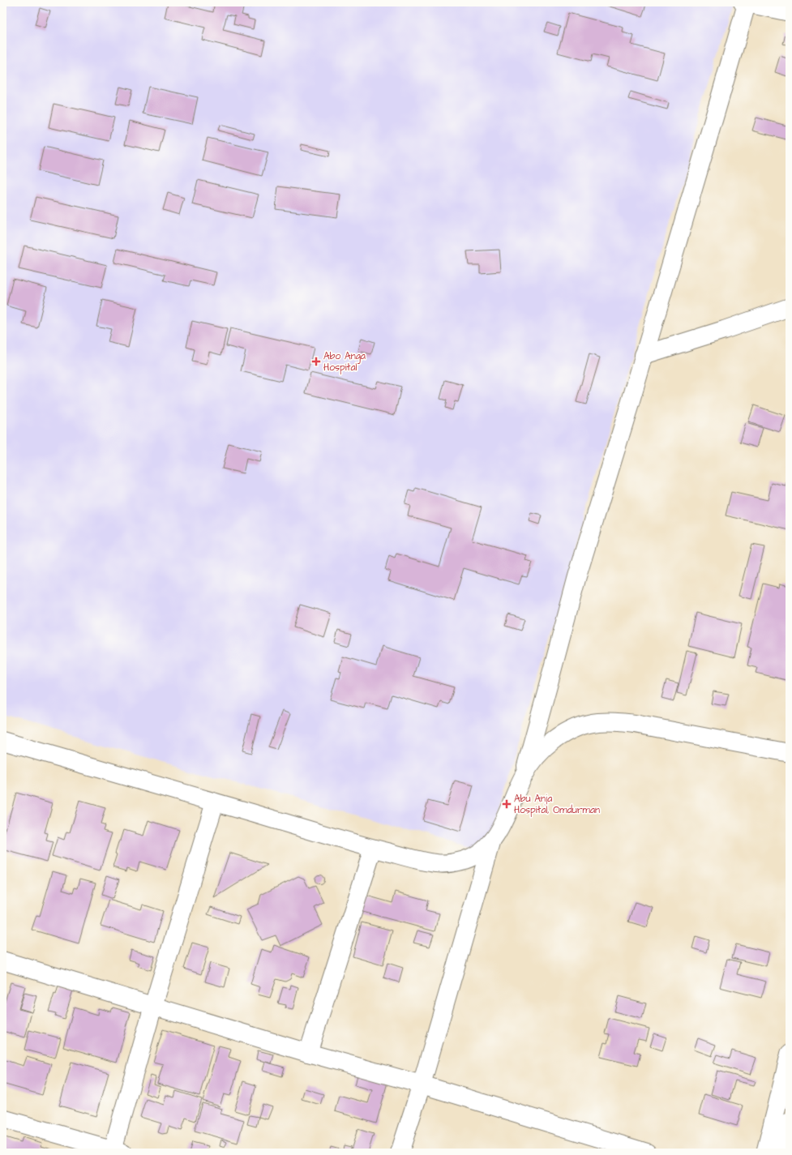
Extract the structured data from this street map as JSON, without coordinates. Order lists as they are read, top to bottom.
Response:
{
  "places": {
    "health": ["Abo Anga Hospital", "Abu Anja Hospital, Omdurman"]
  }
}
